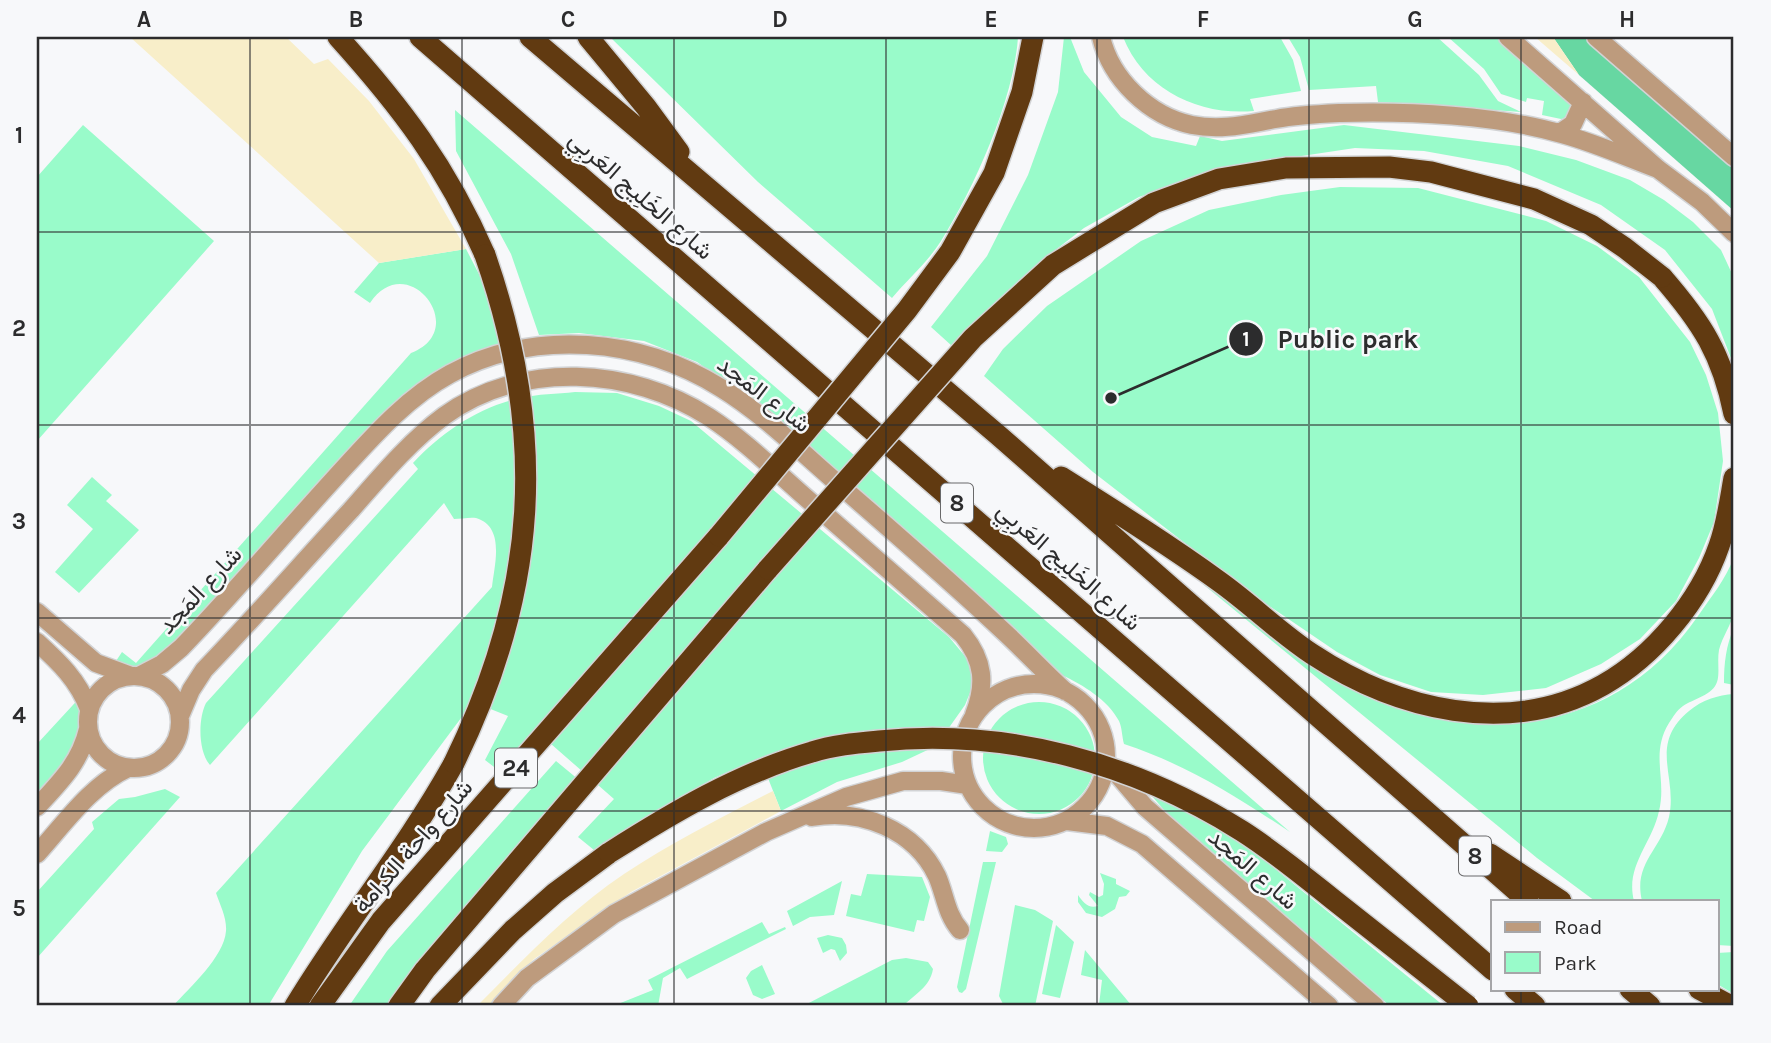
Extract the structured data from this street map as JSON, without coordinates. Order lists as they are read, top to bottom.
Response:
{
  "streets": {
    "highway": [
      "شارع الخَلِيج العَربِي",
      "8",
      "24",
      "شارع واحة الكرامة"
    ],
    "street": ["شارع المَجد"]
  },
  "places": ["Public park"],
  "legend": ["Road", "Park"],
  "grid": {
    "columns": [
      "A",
      "B",
      "C",
      "D",
      "E",
      "F",
      "G",
      "H"
    ],
    "rows": [
      "1",
      "2",
      "3",
      "4",
      "5"
    ]
  }
}
